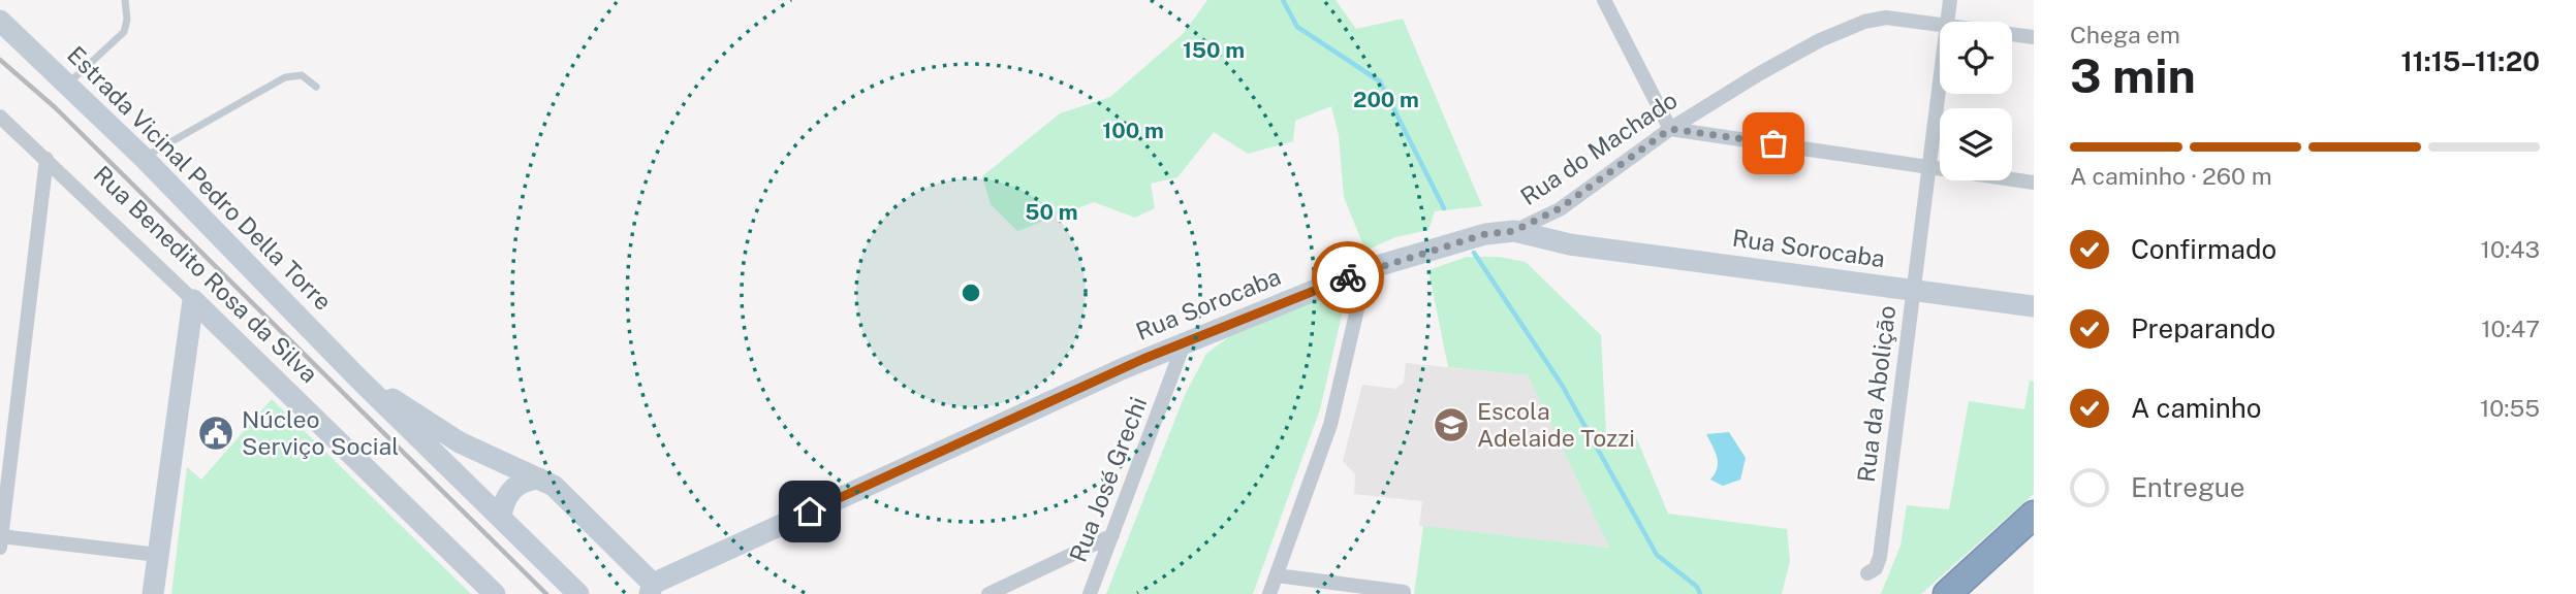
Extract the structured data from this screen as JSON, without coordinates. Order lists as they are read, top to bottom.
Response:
{
  "streets": {
    "street": [
      "Rua do Machado",
      "Estrada Vicinal Pedro Della Torre",
      "Rua Sorocaba",
      "Rua Benedito Rosa da Silva",
      "Rua da Abolição",
      "Rua José Grechi"
    ]
  },
  "crossings": [
    ["Rua do Machado", "Rua Sorocaba"],
    ["Rua Sorocaba", "Rua da Abolição"],
    ["Rua Sorocaba", "Rua José Grechi"]
  ],
  "places": {
    "school or university": ["Escola Adelaide Tozzi"],
    "public building": ["Núcleo Serviço Social"]
  },
  "page": {
    "heading": ["3 min", "Chega em", "11:15–11:20"],
    "bar": "A caminho · 260 m",
    "list": [
      ["Confirmado", "10:43"],
      ["Preparando", "10:47"],
      ["A caminho", "10:55"],
      "Entregue"
    ]
  },
  "rings": [
    "150 m",
    "200 m",
    "100 m",
    "50 m"
  ]
}
